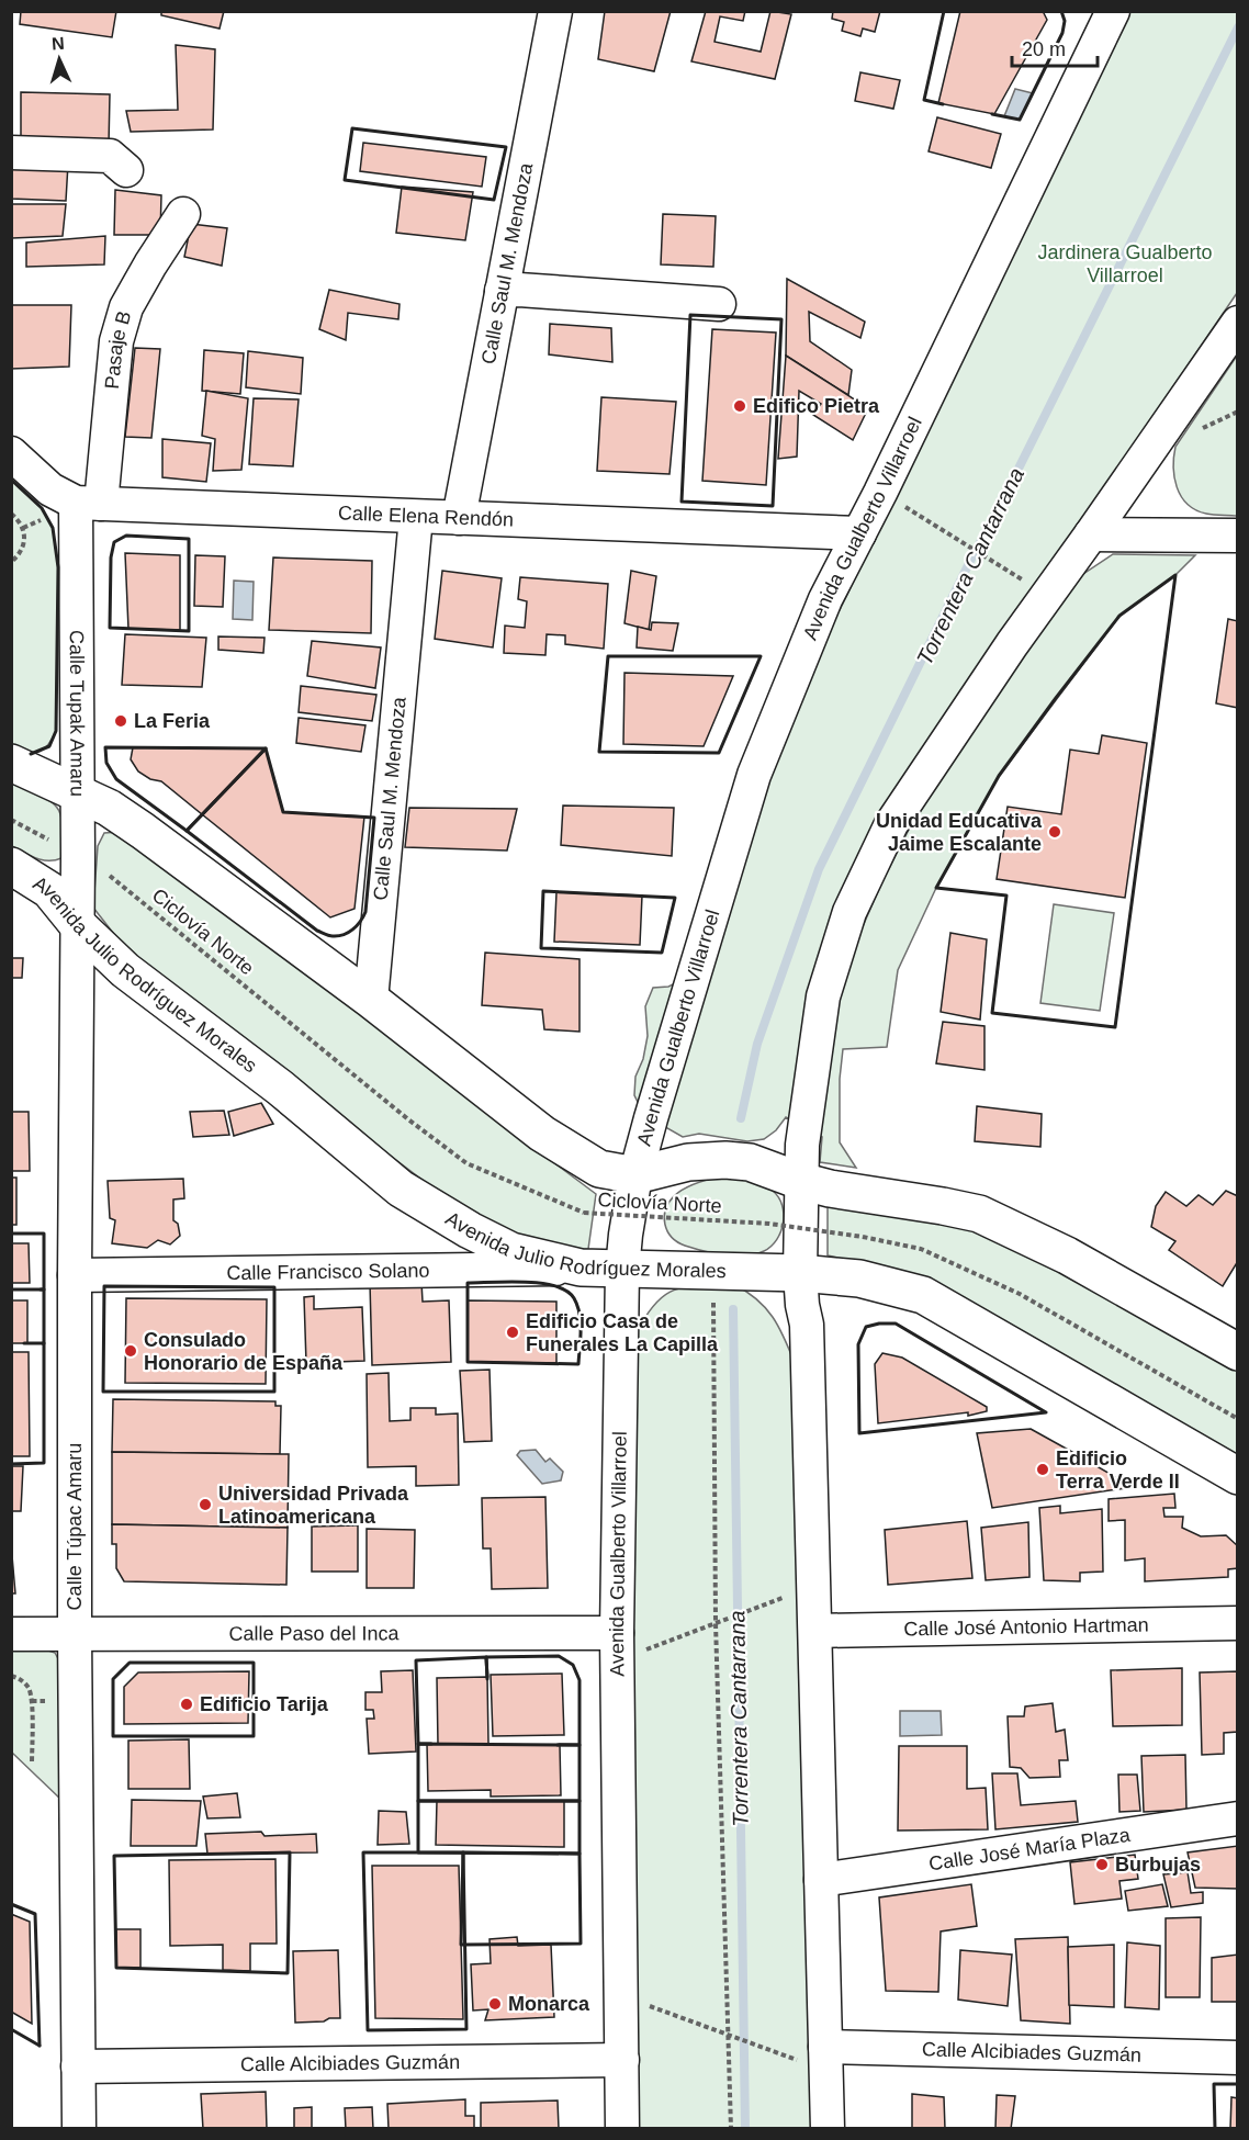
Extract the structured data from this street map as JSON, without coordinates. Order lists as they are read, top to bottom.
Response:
{
  "streets": {
    "main road": ["Avenida Julio Rodríguez Morales"],
    "street": [
      "Calle Saul M. Mendoza",
      "Pasaje B",
      "Calle Elena Rendón",
      "Avenida Gualberto Villarroel",
      "Calle Tupak Amaru",
      "Calle Francisco Solano",
      "Calle Túpac Amaru",
      "Calle José Antonio Hartman",
      "Calle Paso del Inca",
      "Calle José María Plaza",
      "Calle Alcibiades Guzmán"
    ],
    "path": ["Ciclovía Norte"]
  },
  "crossings": [
    ["Calle Saul M. Mendoza", "Calle Elena Rendón"],
    ["Pasaje B", "Calle Elena Rendón"],
    ["Pasaje B", "Calle Tupak Amaru"],
    ["Calle Elena Rendón", "Avenida Gualberto Villarroel"],
    ["Calle Elena Rendón", "Calle Tupak Amaru"],
    ["Avenida Gualberto Villarroel", "Avenida Julio Rodríguez Morales"],
    ["Avenida Gualberto Villarroel", "Calle Paso del Inca"],
    ["Avenida Gualberto Villarroel", "Calle Alcibiades Guzmán"],
    ["Calle Tupak Amaru", "Avenida Julio Rodríguez Morales"],
    ["Calle Tupak Amaru", "Calle Túpac Amaru"],
    ["Avenida Julio Rodríguez Morales", "Calle Francisco Solano"],
    ["Avenida Julio Rodríguez Morales", "Calle Túpac Amaru"],
    ["Calle Francisco Solano", "Calle Túpac Amaru"],
    ["Calle Túpac Amaru", "Calle Paso del Inca"],
    ["Calle Túpac Amaru", "Calle Alcibiades Guzmán"]
  ],
  "water": ["Torrentera Cantarrana"],
  "parks": ["Jardinera Gualberto Villarroel"],
  "places": [
    "Edifico Pietra",
    "La Feria",
    "Unidad Educativa Jaime Escalante",
    "Edificio Casa de Funerales La Capilla",
    "Consulado Honorario de España",
    "Edificio Terra Verde II",
    "Universidad Privada Latinoamericana",
    "Edificio Tarija",
    "Burbujas",
    "Monarca"
  ],
  "scale_bar": "20 m",
  "north": "top"
}
